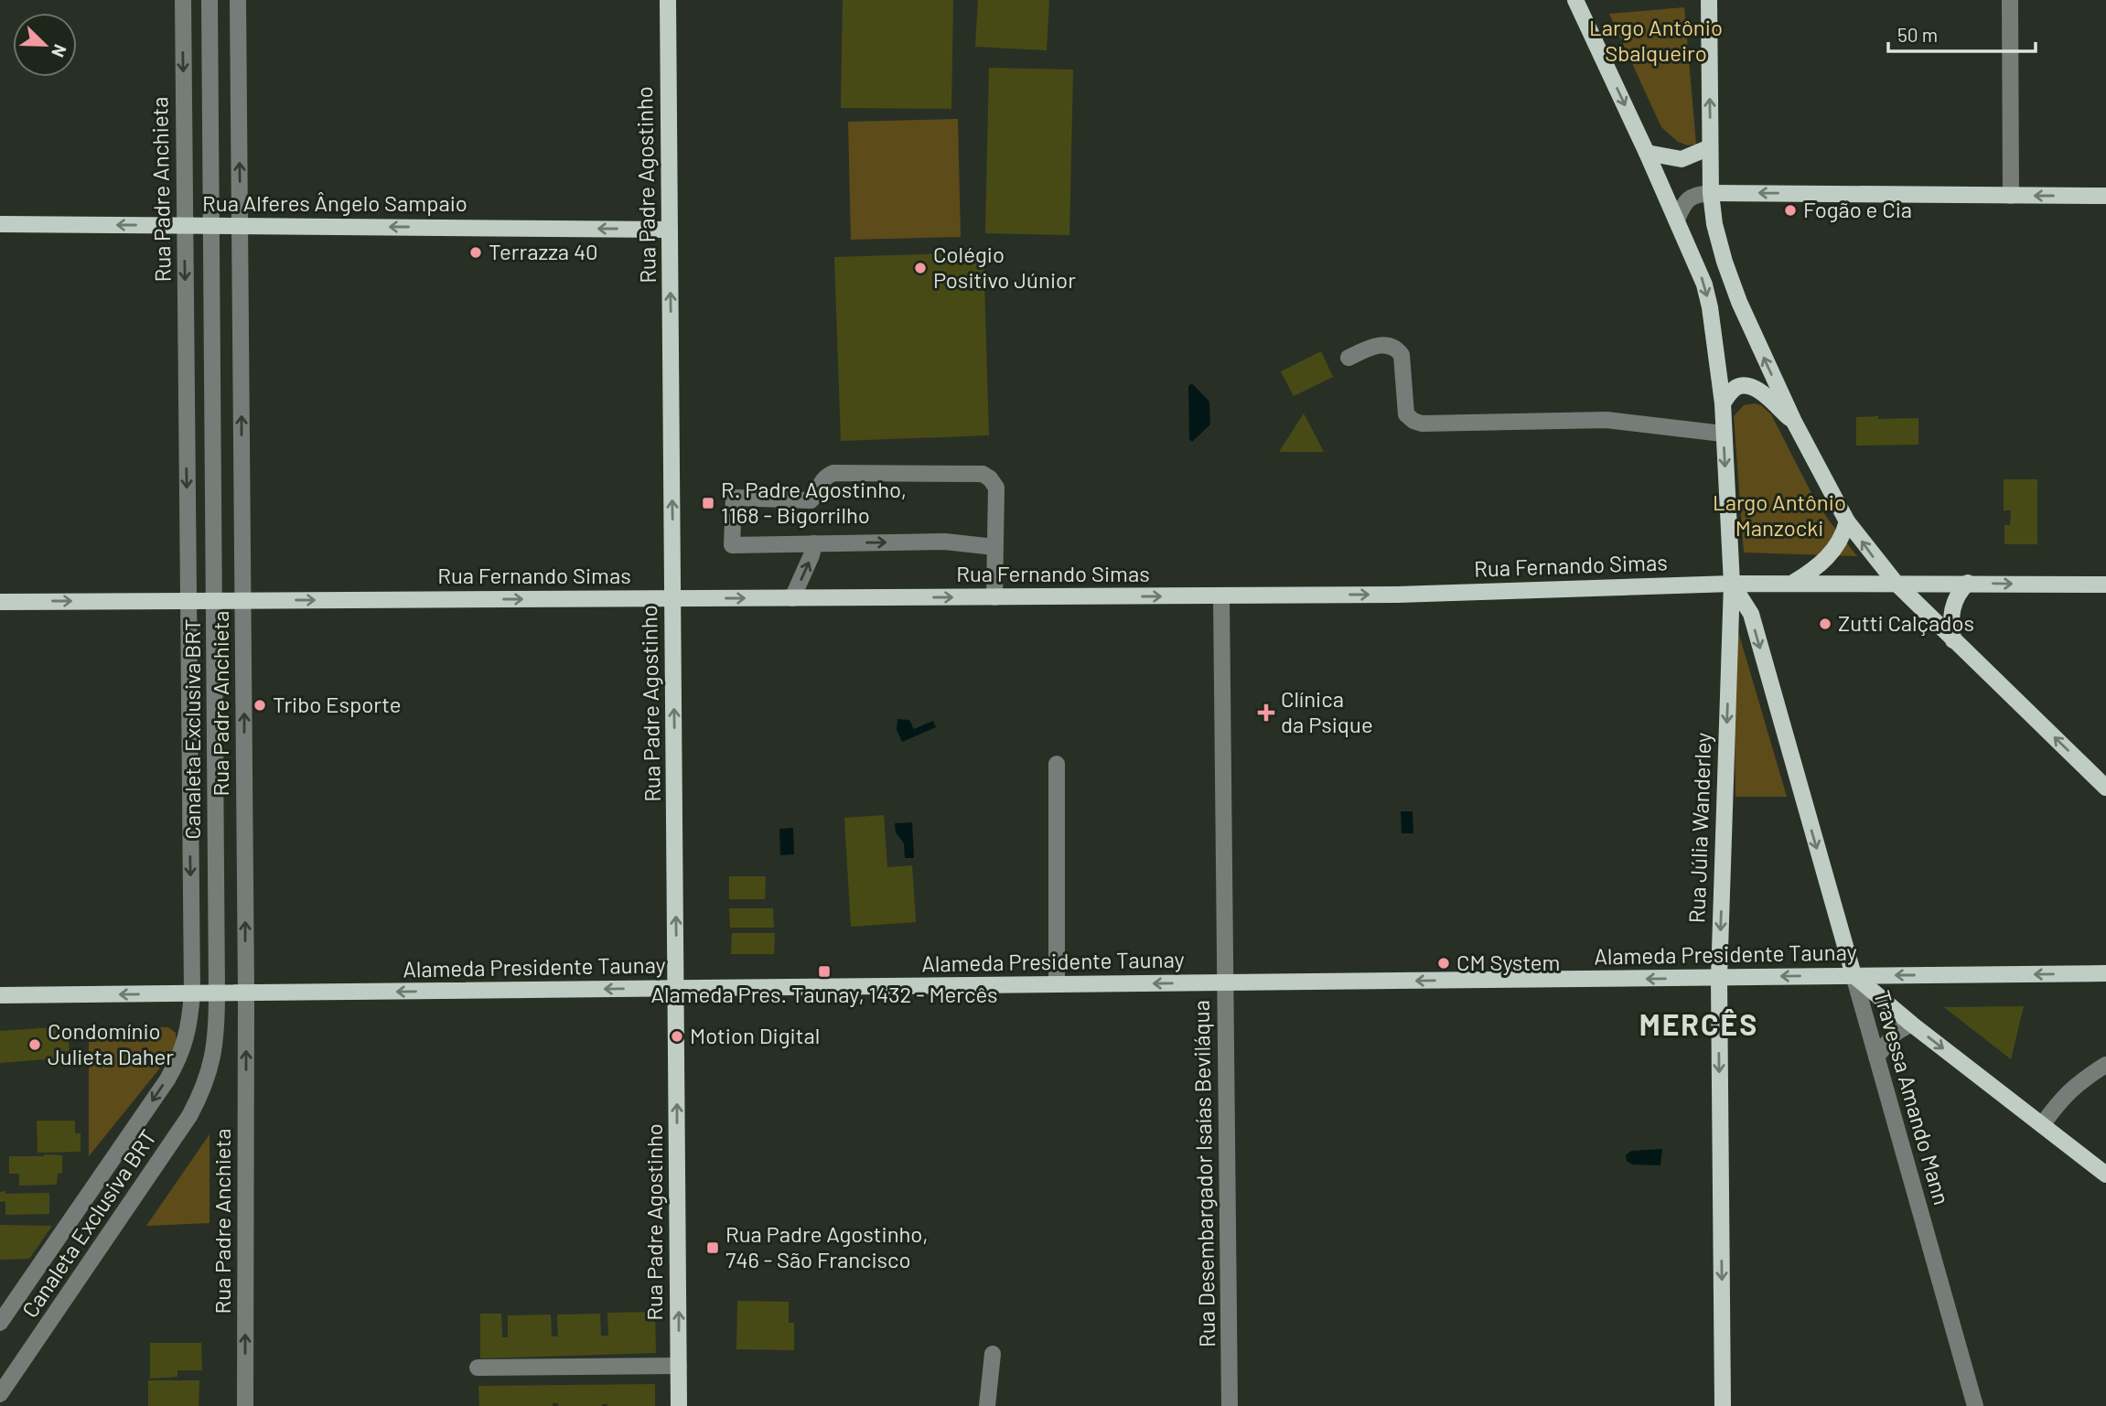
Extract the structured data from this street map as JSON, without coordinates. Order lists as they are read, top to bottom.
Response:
{
  "streets": {
    "main road": [
      "Rua Padre Agostinho",
      "Rua Alferes Ângelo Sampaio",
      "Rua Fernando Simas",
      "Rua Júlia Wanderley",
      "Alameda Presidente Taunay",
      "Travessa Amando Mann"
    ],
    "street": ["Rua Padre Anchieta", "Canaleta Exclusiva BRT", "Rua Desembargador Isaías Beviláqua"]
  },
  "crossings": [
    ["Rua Padre Agostinho", "Rua Alferes Ângelo Sampaio"],
    ["Rua Padre Agostinho", "Rua Fernando Simas"],
    ["Rua Padre Agostinho", "Alameda Presidente Taunay"],
    ["Rua Padre Anchieta", "Rua Alferes Ângelo Sampaio"],
    ["Rua Padre Anchieta", "Rua Fernando Simas"],
    ["Rua Padre Anchieta", "Alameda Presidente Taunay"],
    ["Rua Alferes Ângelo Sampaio", "Canaleta Exclusiva BRT"],
    ["Rua Fernando Simas", "Canaleta Exclusiva BRT"],
    ["Rua Fernando Simas", "Rua Júlia Wanderley"],
    ["Rua Fernando Simas", "Travessa Amando Mann"],
    ["Rua Fernando Simas", "Rua Desembargador Isaías Beviláqua"],
    ["Canaleta Exclusiva BRT", "Alameda Presidente Taunay"],
    ["Rua Júlia Wanderley", "Alameda Presidente Taunay"],
    ["Rua Júlia Wanderley", "Travessa Amando Mann"],
    ["Alameda Presidente Taunay", "Travessa Amando Mann"],
    ["Alameda Presidente Taunay", "Rua Desembargador Isaías Beviláqua"]
  ],
  "one_way": [
    "Rua Padre Agostinho",
    "Rua Alferes Ângelo Sampaio",
    "Rua Fernando Simas",
    "Alameda Presidente Taunay",
    "Travessa Amando Mann"
  ],
  "districts": ["MERCÊS"],
  "parks": ["Largo Antônio Sbalqueiro", "Largo Antônio Manzocki"],
  "places": {
    "other": [
      "Fogão e Cia",
      "Terrazza 40",
      "Colégio Positivo Júnior",
      "Zutti Calçados",
      "Tribo Esporte",
      "CM System",
      "Motion Digital",
      "Condomínio Julieta Daher"
    ],
    "transit": ["R. Padre Agostinho, 1168 - Bigorrilho", "Alameda Pres. Taunay, 1432 - Mercês", "Rua Padre Agostinho, 746 - São Francisco"],
    "health": ["Clínica da Psique"]
  },
  "scale_bar": "50 m",
  "north": "bottom right"
}
